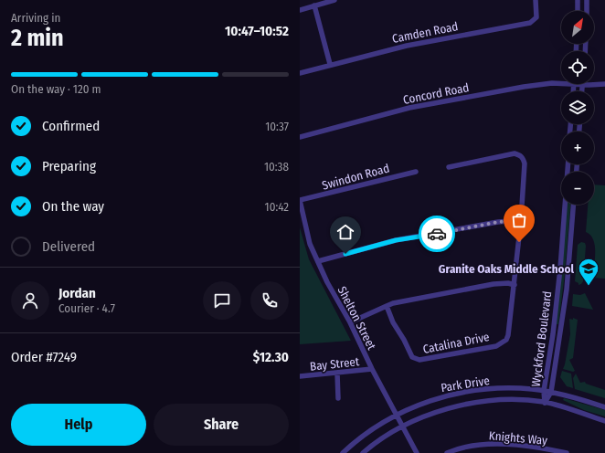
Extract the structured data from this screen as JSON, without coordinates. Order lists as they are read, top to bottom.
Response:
{
  "streets": {
    "street": [
      "Camden Road",
      "Concord Road",
      "Swindon Road",
      "Shelton Street",
      "Wyckford Boulevard",
      "Catalina Drive",
      "Bay Street",
      "Park Drive",
      "Knights Way"
    ]
  },
  "crossings": [
    ["Swindon Road", "Shelton Street"],
    ["Shelton Street", "Bay Street"],
    ["Shelton Street", "Park Drive"],
    ["Wyckford Boulevard", "Park Drive"]
  ],
  "places": {
    "school or university": ["Granite Oaks Middle School"]
  },
  "north": "top right",
  "page": {
    "heading": ["2 min", "Arriving in", "10:47–10:52"],
    "panel": [
      "Jordan",
      "Courier · 4.7",
      "Order #7249",
      "$12.30"
    ],
    "map_buttons": ["+", "−"],
    "bar": "On the way · 120 m",
    "list": [
      ["Confirmed", "10:37"],
      ["Preparing", "10:38"],
      ["On the way", "10:42"],
      "Delivered"
    ],
    "buttons": ["Help", "Share"]
  }
}
